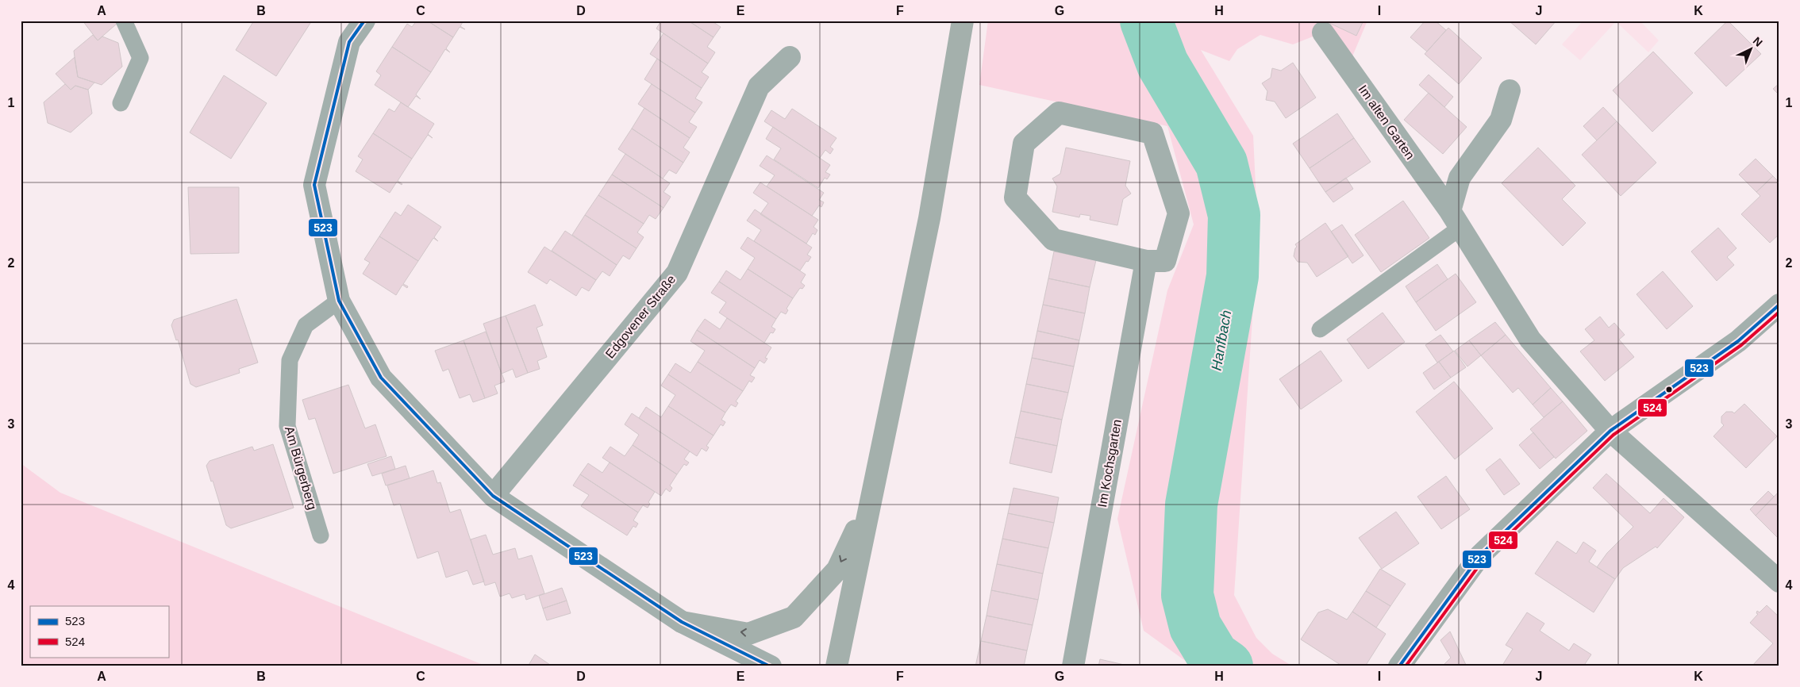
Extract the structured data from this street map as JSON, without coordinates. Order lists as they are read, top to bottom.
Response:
{
  "streets": {
    "street": ["Im alten Garten", "Edgovener Straße", "Im Kochsgarten"],
    "lane": ["Am Bürgerberg"]
  },
  "water": ["Hanfbach"],
  "lines": ["transit line 523", "transit line 524"],
  "legend": ["523", "524"],
  "north": "top right",
  "grid": {
    "columns": [
      "A",
      "B",
      "C",
      "D",
      "E",
      "F",
      "G",
      "H",
      "I",
      "J",
      "K"
    ],
    "rows": [
      "1",
      "2",
      "3",
      "4"
    ]
  }
}
